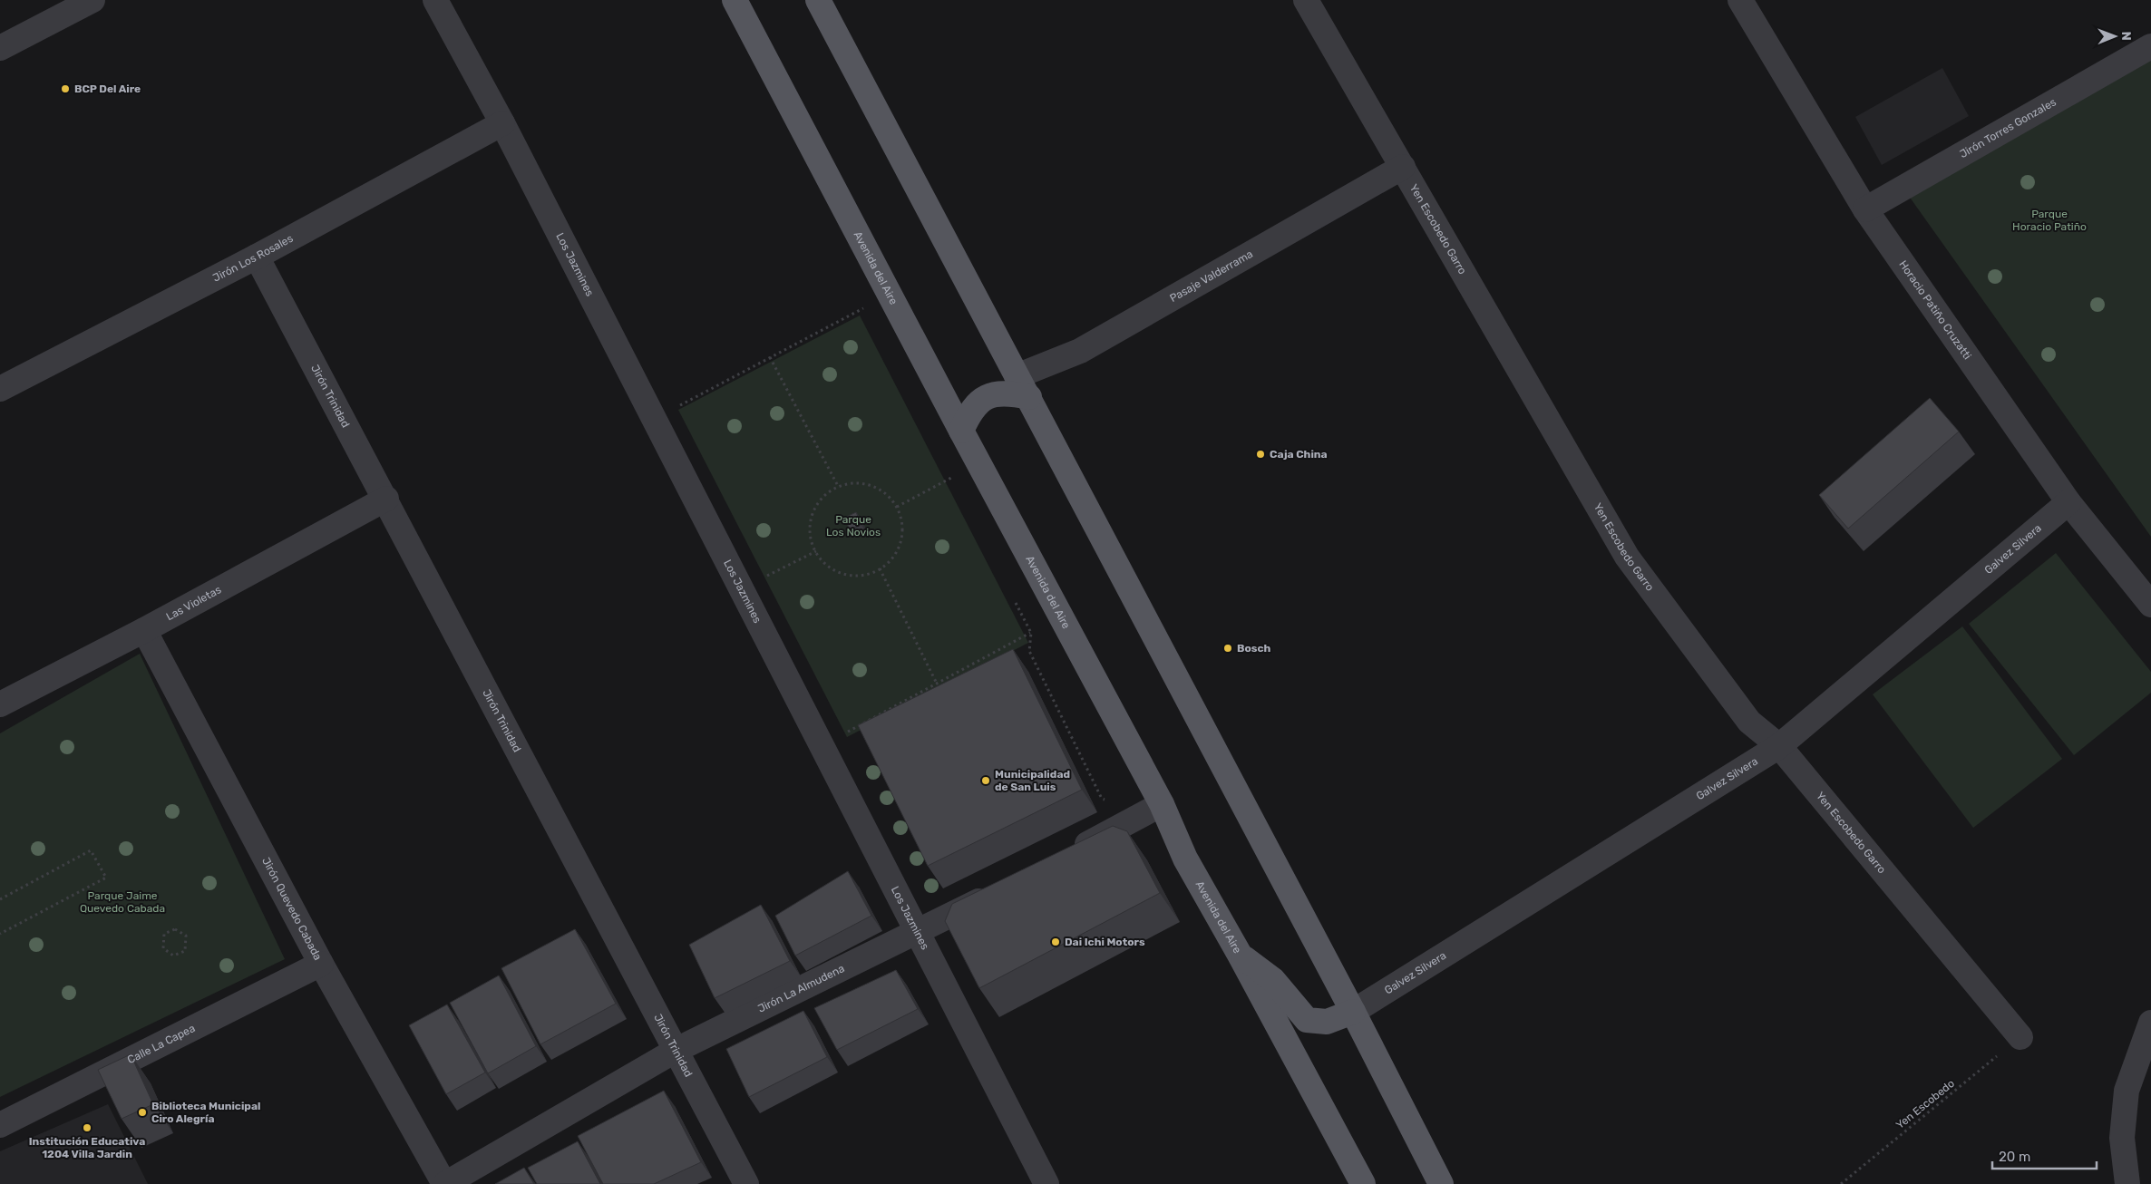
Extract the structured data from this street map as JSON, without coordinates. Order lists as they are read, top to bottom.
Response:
{
  "streets": {
    "main road": ["Avenida del Aire"],
    "street": [
      "Jirón Torres Gonzales",
      "Yen Escobedo Garro",
      "Jirón Los Rosales",
      "Los Jazmines",
      "Pasaje Valderrama",
      "Horacio Patiño Cruzatti",
      "Jirón Trinidad",
      "Galvez Silvera",
      "Las Violetas",
      "Jirón Quevedo Cabada",
      "Jirón La Almudena",
      "Calle La Capea"
    ],
    "path": ["Yen Escobedo"]
  },
  "crossings": [
    ["Jirón Torres Gonzales", "Horacio Patiño Cruzatti"],
    ["Yen Escobedo Garro", "Pasaje Valderrama"],
    ["Yen Escobedo Garro", "Galvez Silvera"],
    ["Yen Escobedo Garro", "Yen Escobedo"],
    ["Jirón Los Rosales", "Los Jazmines"],
    ["Jirón Los Rosales", "Jirón Trinidad"],
    ["Los Jazmines", "Jirón La Almudena"],
    ["Horacio Patiño Cruzatti", "Galvez Silvera"],
    ["Jirón Trinidad", "Las Violetas"],
    ["Jirón Trinidad", "Jirón La Almudena"],
    ["Las Violetas", "Jirón Quevedo Cabada"],
    ["Jirón Quevedo Cabada", "Jirón La Almudena"],
    ["Jirón Quevedo Cabada", "Calle La Capea"]
  ],
  "parks": ["Parque Horacio Patiño", "Parque Los Novios", "Parque Jaime Quevedo Cabada"],
  "places": [
    "BCP Del Aire",
    "Caja China",
    "Bosch",
    "Municipalidad de San Luis",
    "Dai Ichi Motors",
    "Biblioteca Municipal Ciro Alegría",
    "Institución Educativa 1204 Villa Jardin"
  ],
  "scale_bar": "20 m",
  "north": "right"
}
